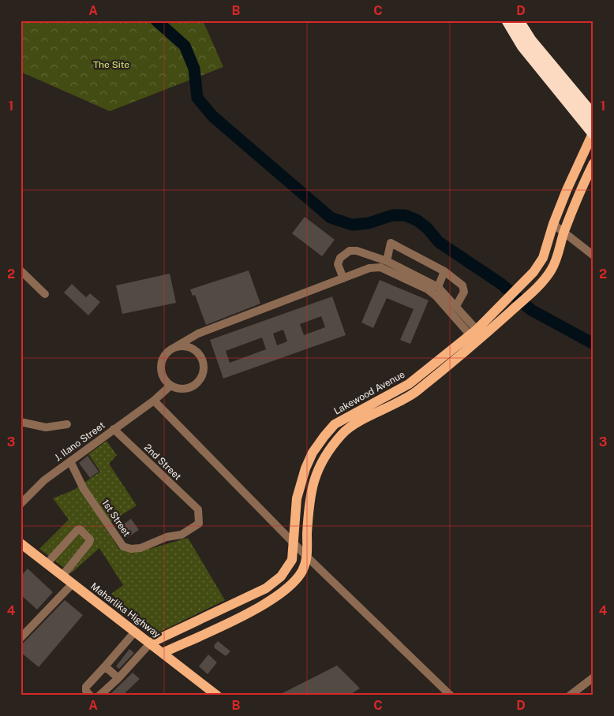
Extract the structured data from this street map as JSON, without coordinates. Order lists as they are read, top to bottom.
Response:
{
  "streets": {
    "main road": ["Lakewood Avenue", "Maharlika Highway"],
    "street": ["J. Ilano Street", "2nd Street", "1st Street"]
  },
  "crossings": [
    ["Lakewood Avenue", "Maharlika Highway"],
    ["J. Ilano Street", "2nd Street"],
    ["J. Ilano Street", "1st Street"],
    ["2nd Street", "1st Street"]
  ],
  "parks": ["The Site"],
  "grid": {
    "columns": [
      "A",
      "B",
      "C",
      "D"
    ],
    "rows": [
      "1",
      "2",
      "3",
      "4"
    ]
  }
}
